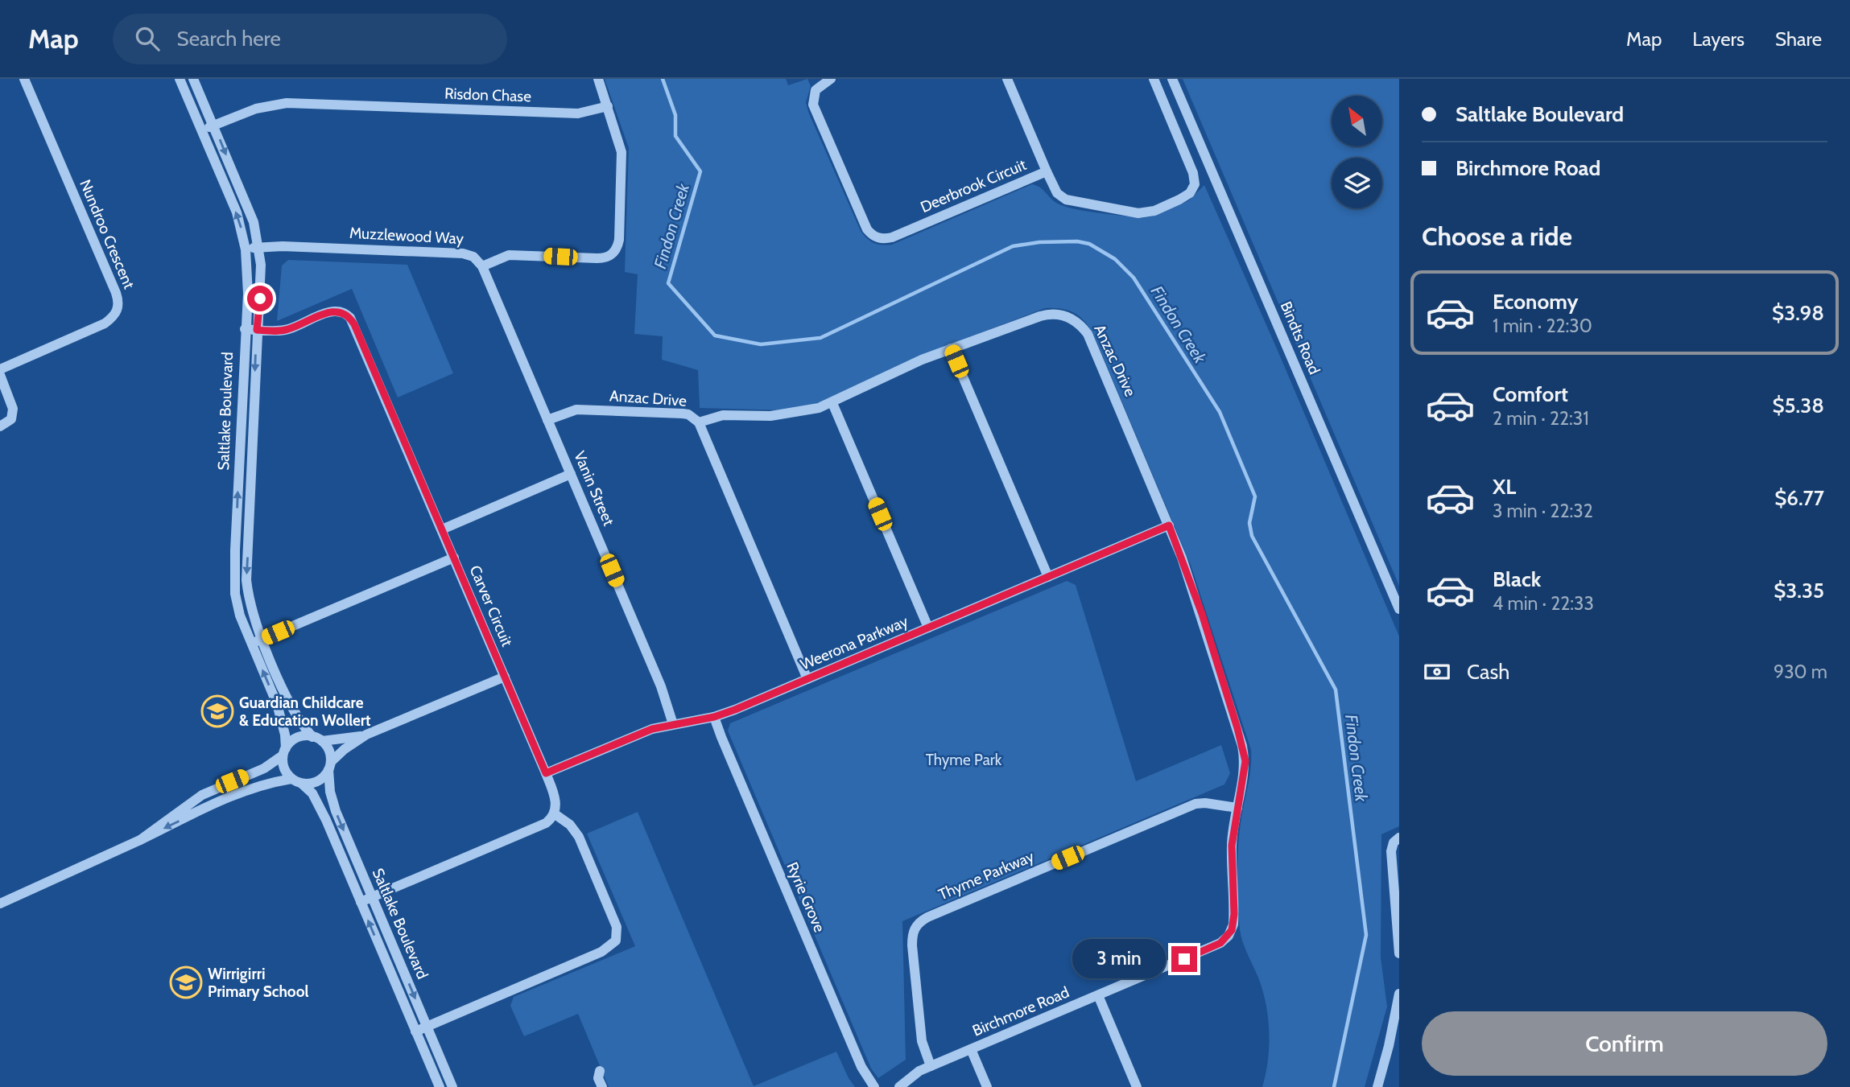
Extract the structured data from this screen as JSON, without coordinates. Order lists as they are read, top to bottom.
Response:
{
  "streets": {
    "street": [
      "Risdon Chase",
      "Deerbrook Circuit",
      "Nundroo Crescent",
      "Muzzlewood Way",
      "Bindts Road",
      "Anzac Drive",
      "Saltlake Boulevard",
      "Vanin Street",
      "Carver Circuit",
      "Weerona Parkway",
      "Thyme Parkway",
      "Ryrie Grove",
      "Birchmore Road"
    ]
  },
  "crossings": [
    ["Risdon Chase", "Saltlake Boulevard"],
    ["Muzzlewood Way", "Saltlake Boulevard"],
    ["Muzzlewood Way", "Vanin Street"],
    ["Anzac Drive", "Vanin Street"],
    ["Anzac Drive", "Weerona Parkway"],
    ["Anzac Drive", "Thyme Parkway"],
    ["Anzac Drive", "Birchmore Road"],
    ["Saltlake Boulevard", "Carver Circuit"],
    ["Vanin Street", "Weerona Parkway"],
    ["Carver Circuit", "Weerona Parkway"],
    ["Weerona Parkway", "Ryrie Grove"],
    ["Thyme Parkway", "Birchmore Road"]
  ],
  "water": ["Findon Creek"],
  "parks": ["Thyme Park"],
  "places": {
    "school or university": ["Guardian Childcare & Education Wollert", "Wirrigirri Primary School"]
  },
  "north": "top left",
  "page": {
    "header": "Map",
    "search": "Search here",
    "nav": ["Map", "Layers", "Share"],
    "banner": ["Saltlake Boulevard", "Birchmore Road"],
    "heading": "Choose a ride",
    "list": [
      {
        "name": "Economy",
        "note": "1 min · 22:30",
        "value": "$3.98"
      },
      {
        "name": "Comfort",
        "note": "2 min · 22:31",
        "value": "$5.38"
      },
      {
        "name": "XL",
        "note": "3 min · 22:32",
        "value": "$6.77"
      },
      {
        "name": "Black",
        "note": "4 min · 22:33",
        "value": "$3.35"
      }
    ],
    "pay": ["Cash", "930 m"],
    "bubble": "3 min",
    "buttons": "Confirm"
  }
}
